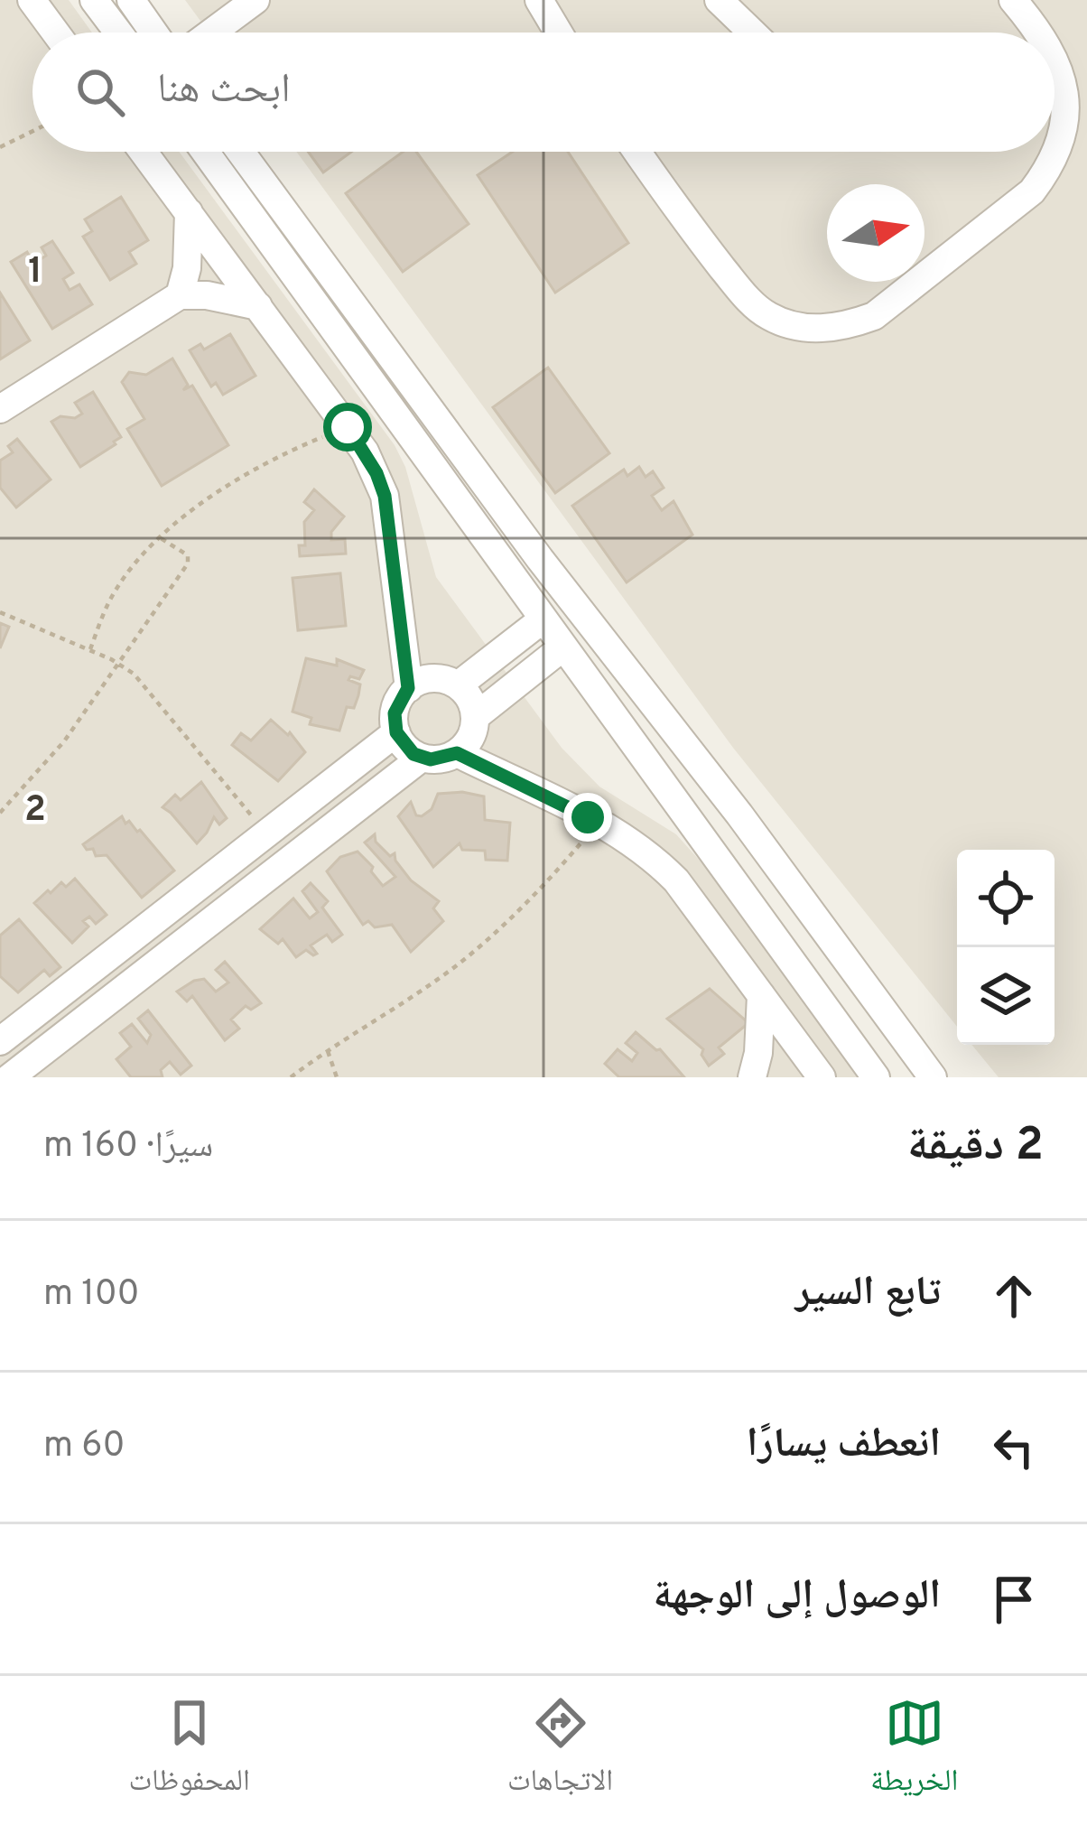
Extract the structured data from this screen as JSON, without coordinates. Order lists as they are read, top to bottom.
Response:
{
  "north": "right",
  "page": {
    "search": "ابحث هنا",
    "heading": ["2 دقيقة", "سيرًا · 160 m"],
    "list": [
      ["تابع السير", "100 m"],
      ["انعطف يسارًا", "60 m"],
      "الوصول إلى الوجهة"
    ],
    "nav": ["الخريطة", "الاتجاهات", "المحفوظات"]
  },
  "grid": {
    "rows": ["1", "2"]
  }
}
